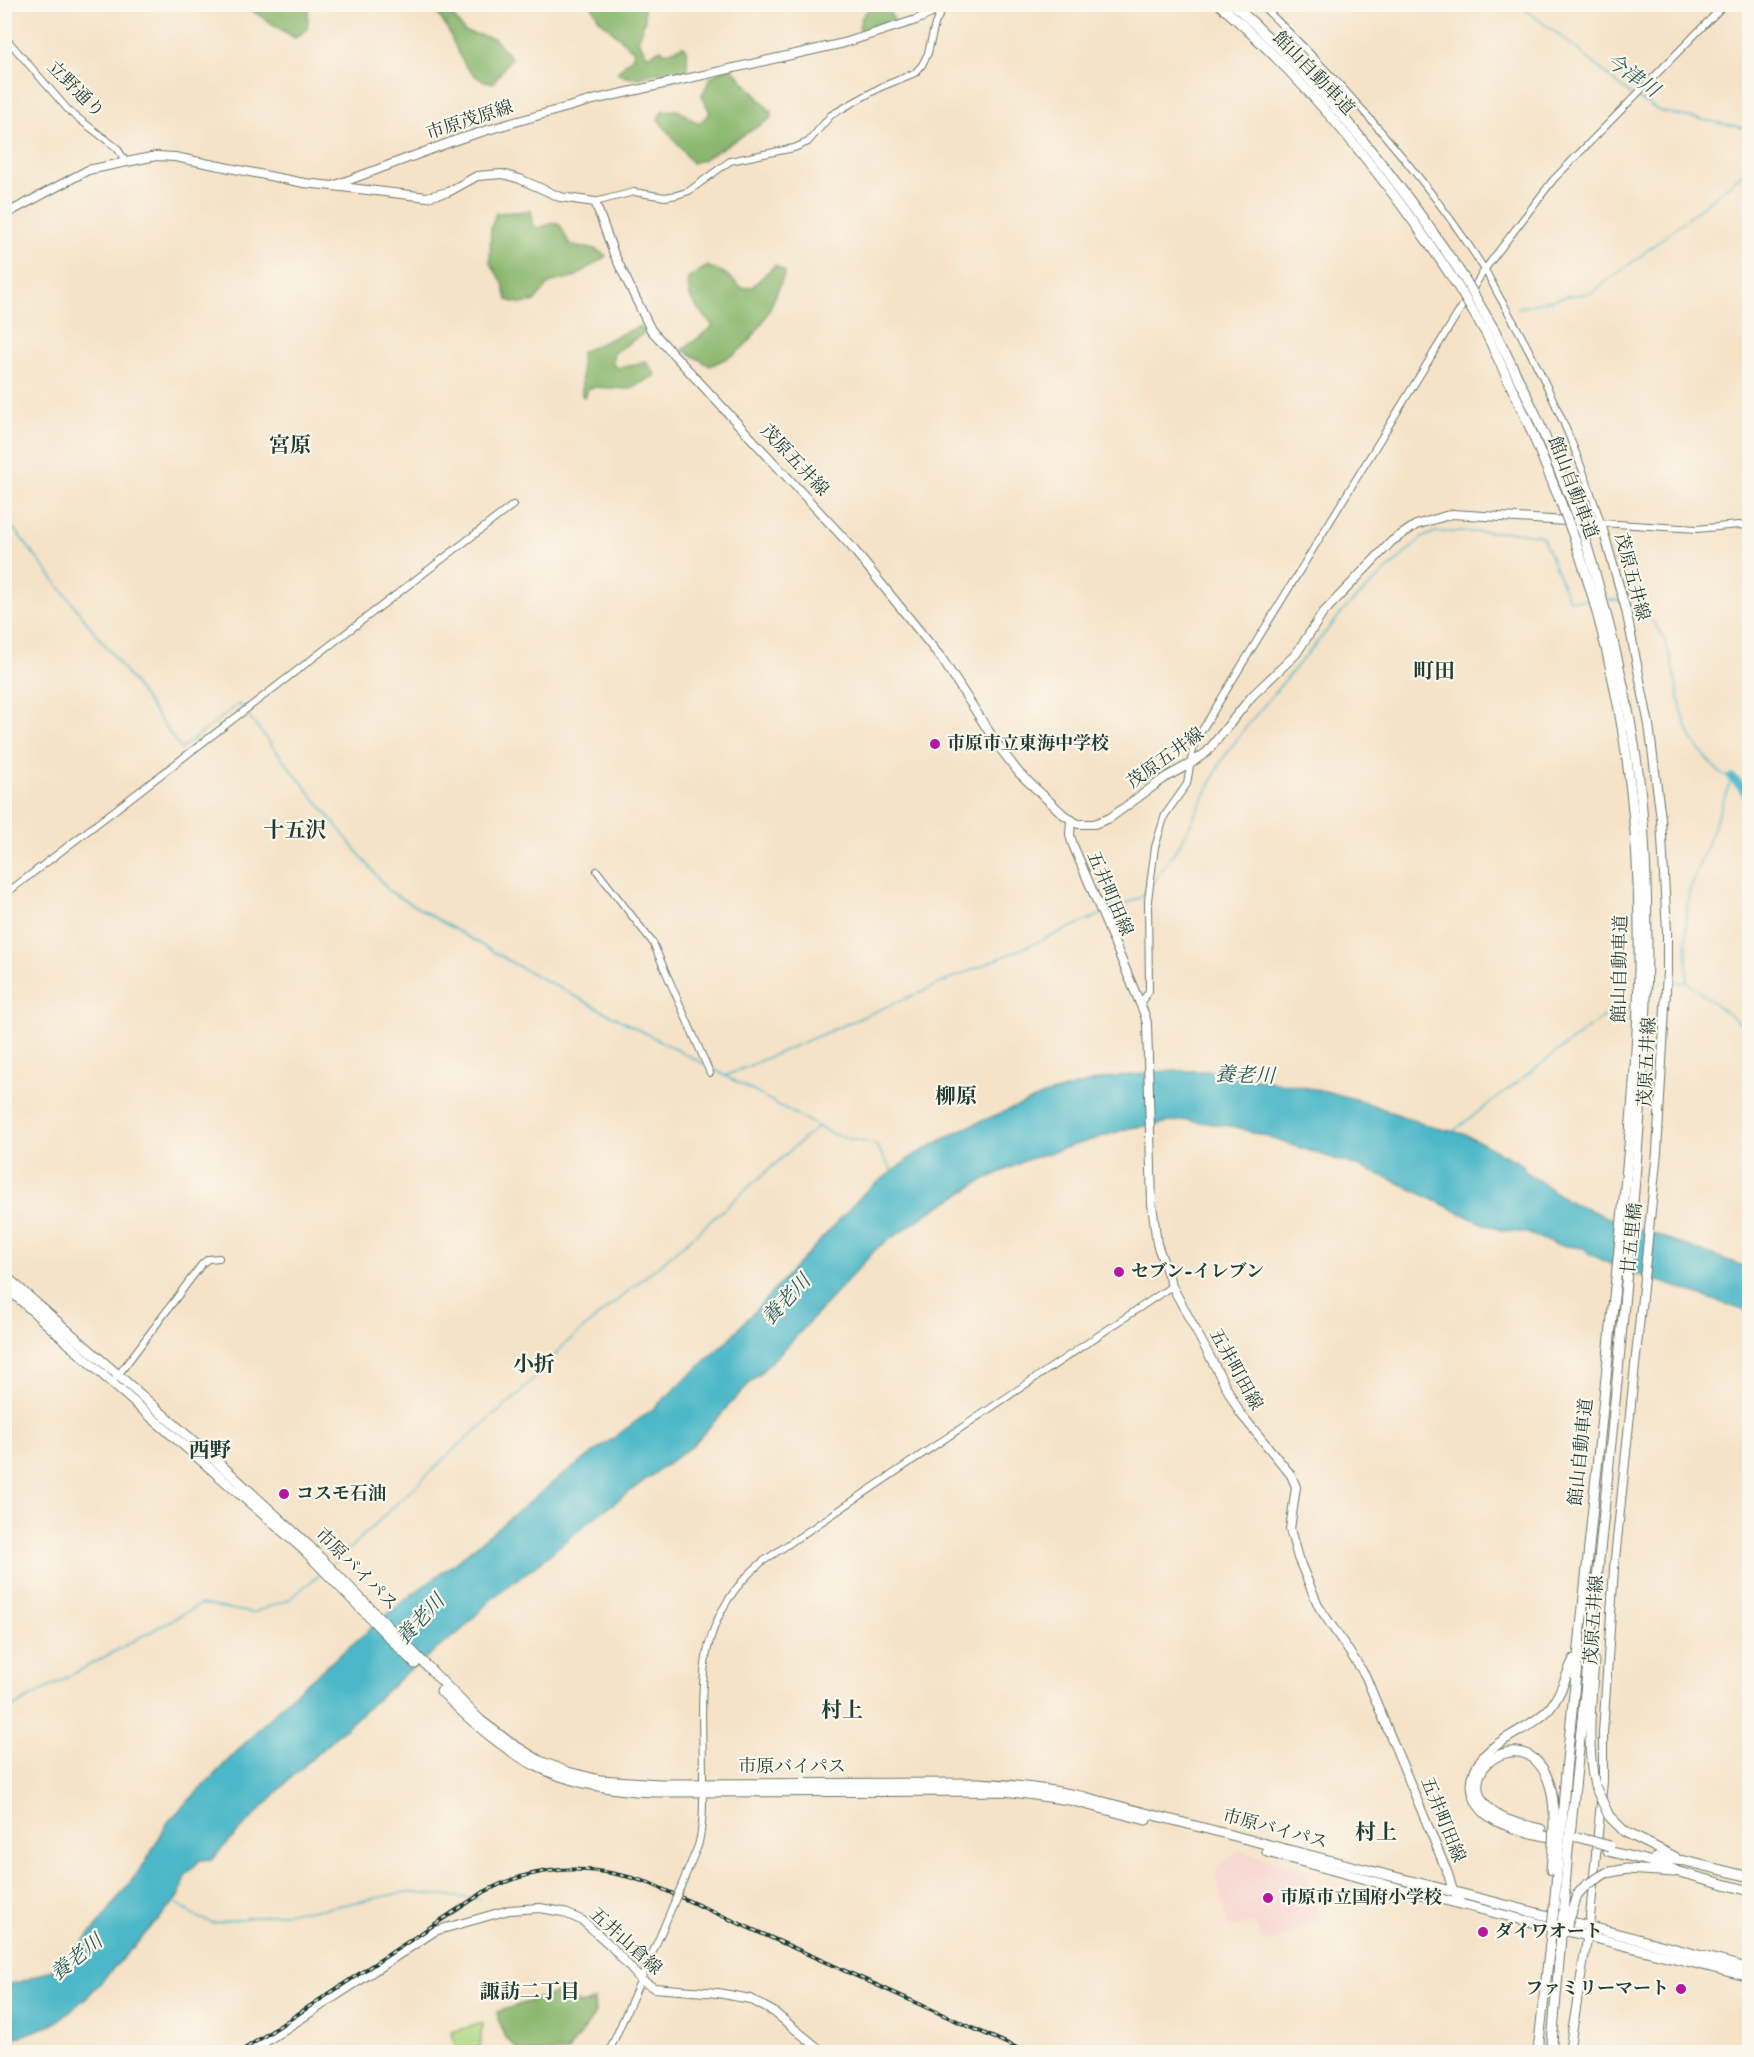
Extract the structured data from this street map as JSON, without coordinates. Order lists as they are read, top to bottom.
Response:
{
  "streets": {
    "highway": ["館山自動車道", "市原バイパス"],
    "main road": [
      "市原茂原線",
      "茂原五井線",
      "五井町田線",
      "廿五里橋",
      "五井山倉線"
    ],
    "street": ["立野通り"]
  },
  "crossings": [
    ["立野通り", "市原茂原線"],
    ["茂原五井線", "五井町田線"],
    ["茂原五井線", "廿五里橋"],
    ["茂原五井線", "市原バイパス"],
    ["五井町田線", "市原バイパス"]
  ],
  "districts": [
    "宮原",
    "町田",
    "十五沢",
    "柳原",
    "小折",
    "西野",
    "村上",
    "村上",
    "諏訪二丁目"
  ],
  "water": ["今津川", "養老川"],
  "places": [
    "市原市立東海中学校",
    "セブン-イレブン",
    "コスモ石油",
    "市原市立国府小学校",
    "ダイワオート",
    "ファミリーマート"
  ]
}
